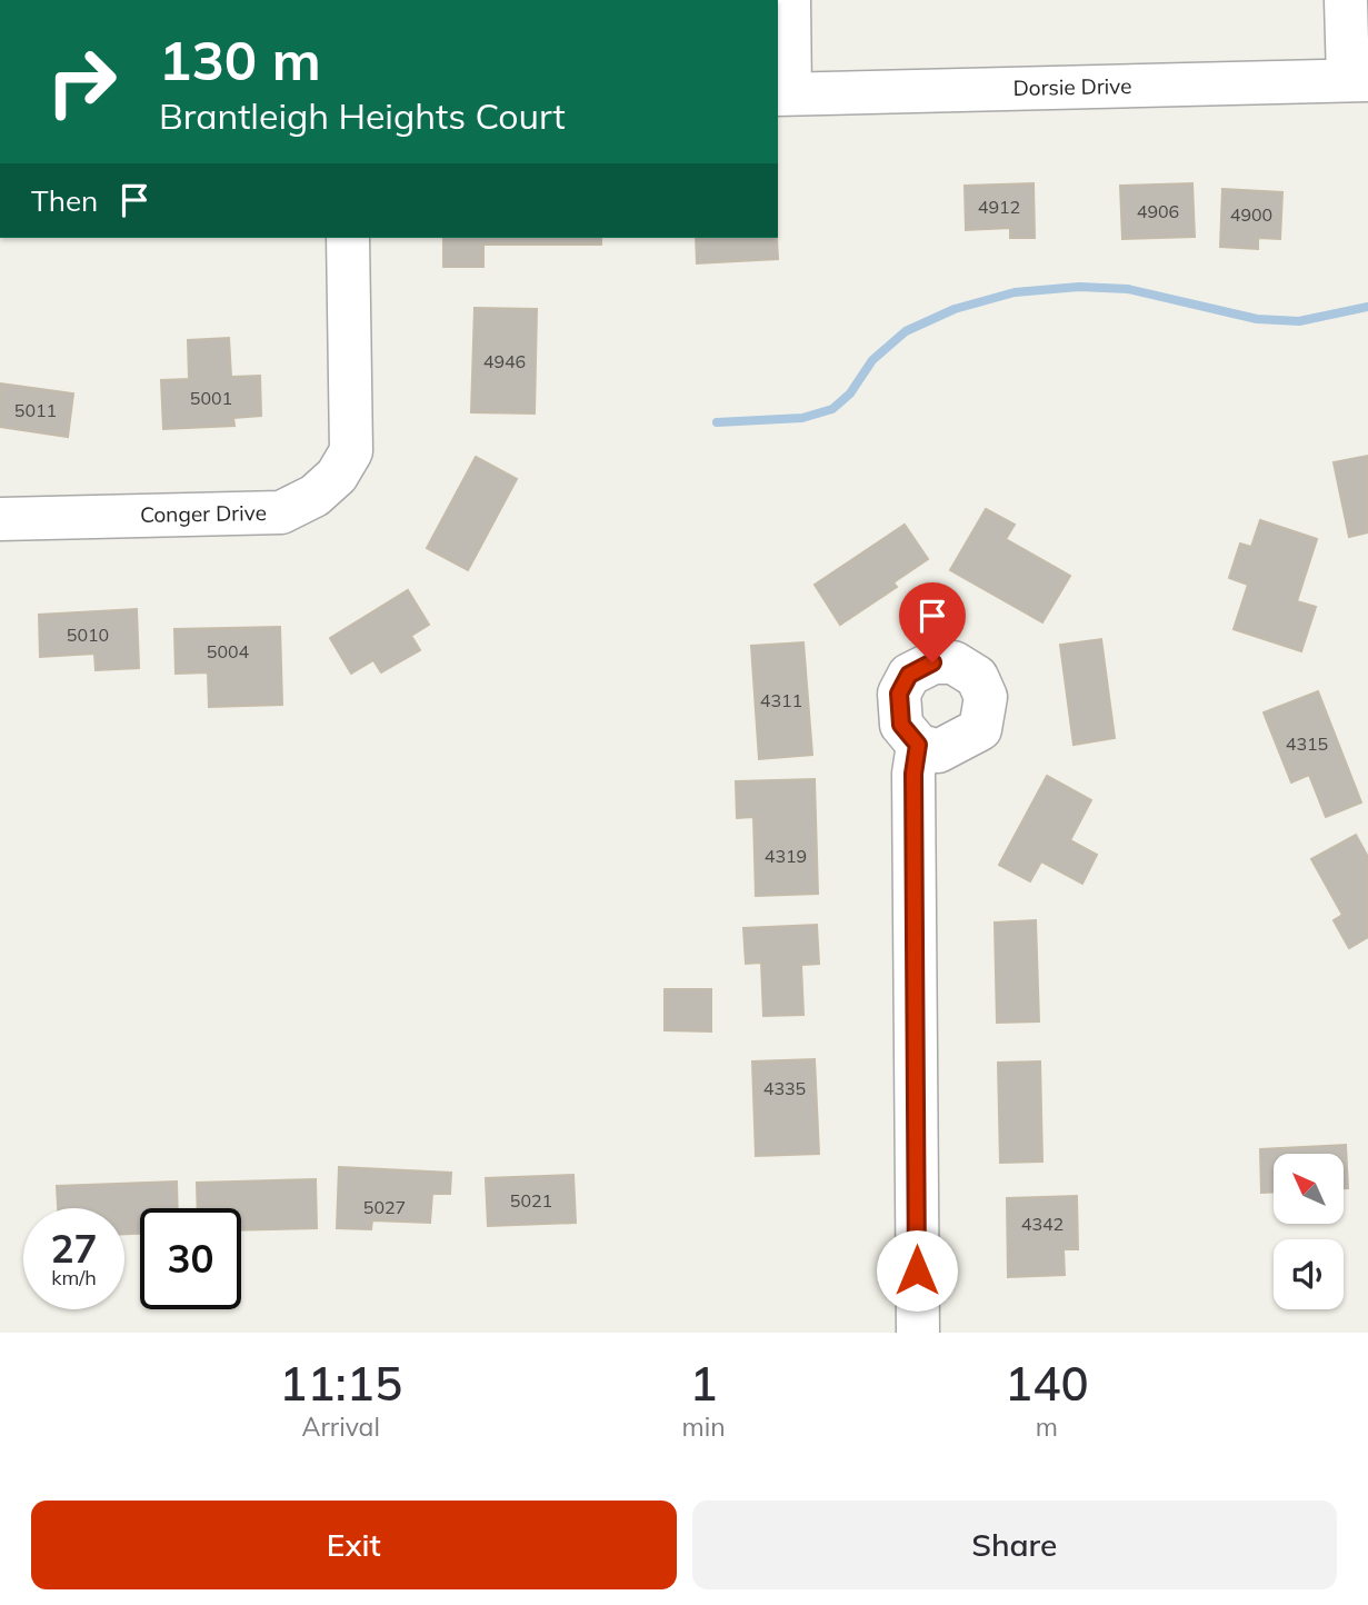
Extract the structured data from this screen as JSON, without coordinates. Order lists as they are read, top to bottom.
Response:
{
  "streets": {
    "street": ["Dorsie Drive", "Conger Drive"]
  },
  "house_numbers": [
    "4912",
    "4906",
    "4900",
    "4946",
    "5001",
    "5011",
    "5010",
    "5004",
    "4311",
    "4315",
    "4319",
    "4335",
    "5021",
    "5027",
    "4342"
  ],
  "north": "top left",
  "page": {
    "turn": ["130 m", "Brantleigh Heights Court"],
    "then": "Then",
    "speed": "27 km/h",
    "limit": "30",
    "eta": [
      "11:15",
      "Arrival",
      "1",
      "min",
      "140",
      "m"
    ],
    "buttons": ["Exit", "Share"]
  }
}
